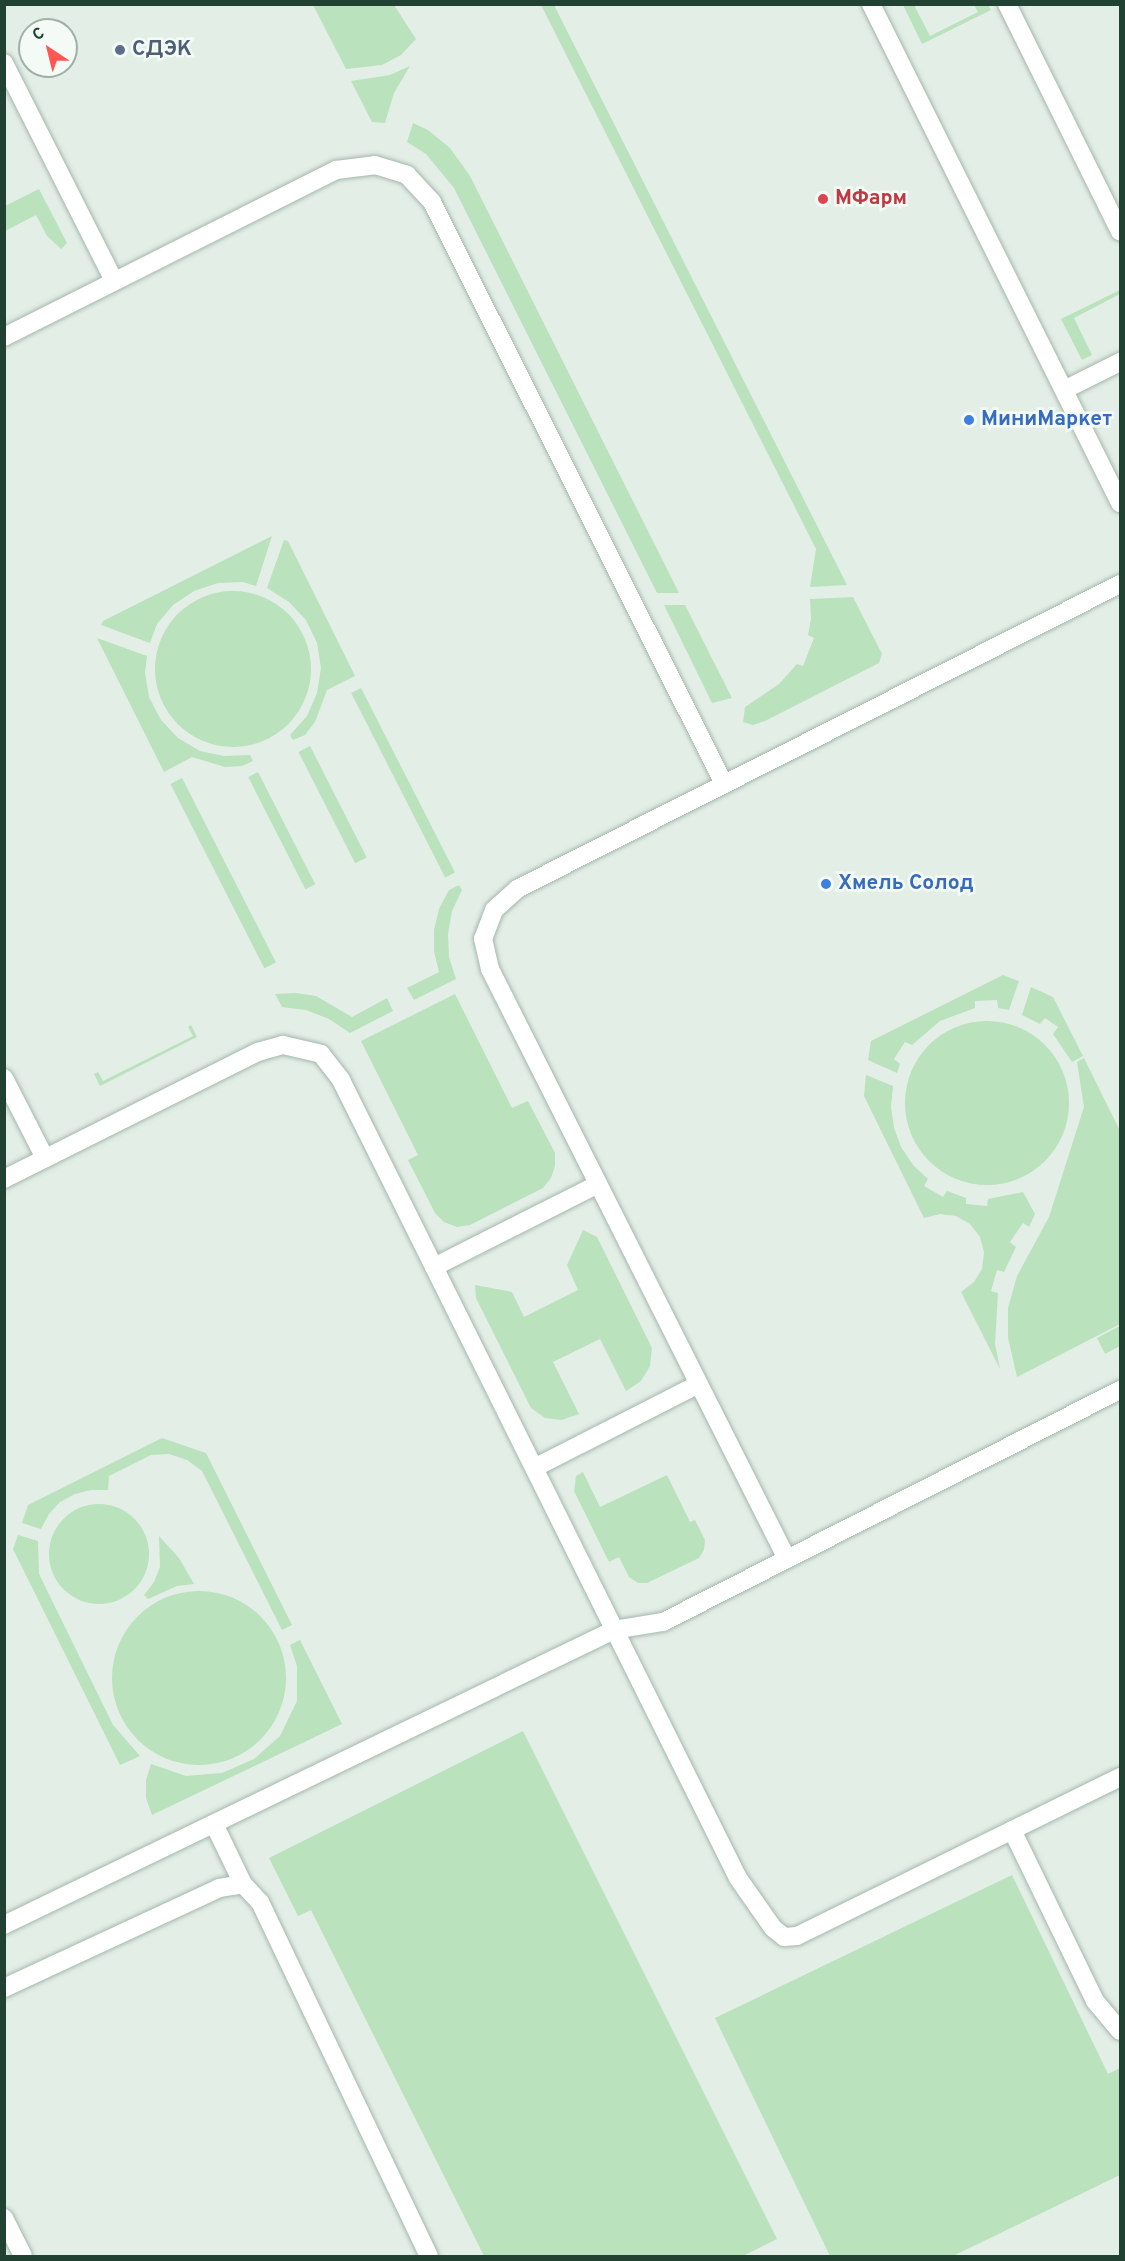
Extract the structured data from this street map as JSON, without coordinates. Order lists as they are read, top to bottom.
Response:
{
  "places": [
    "СДЭК",
    "МФарм",
    "МиниМаркет",
    "Хмель Солод"
  ],
  "north": "top left"
}
